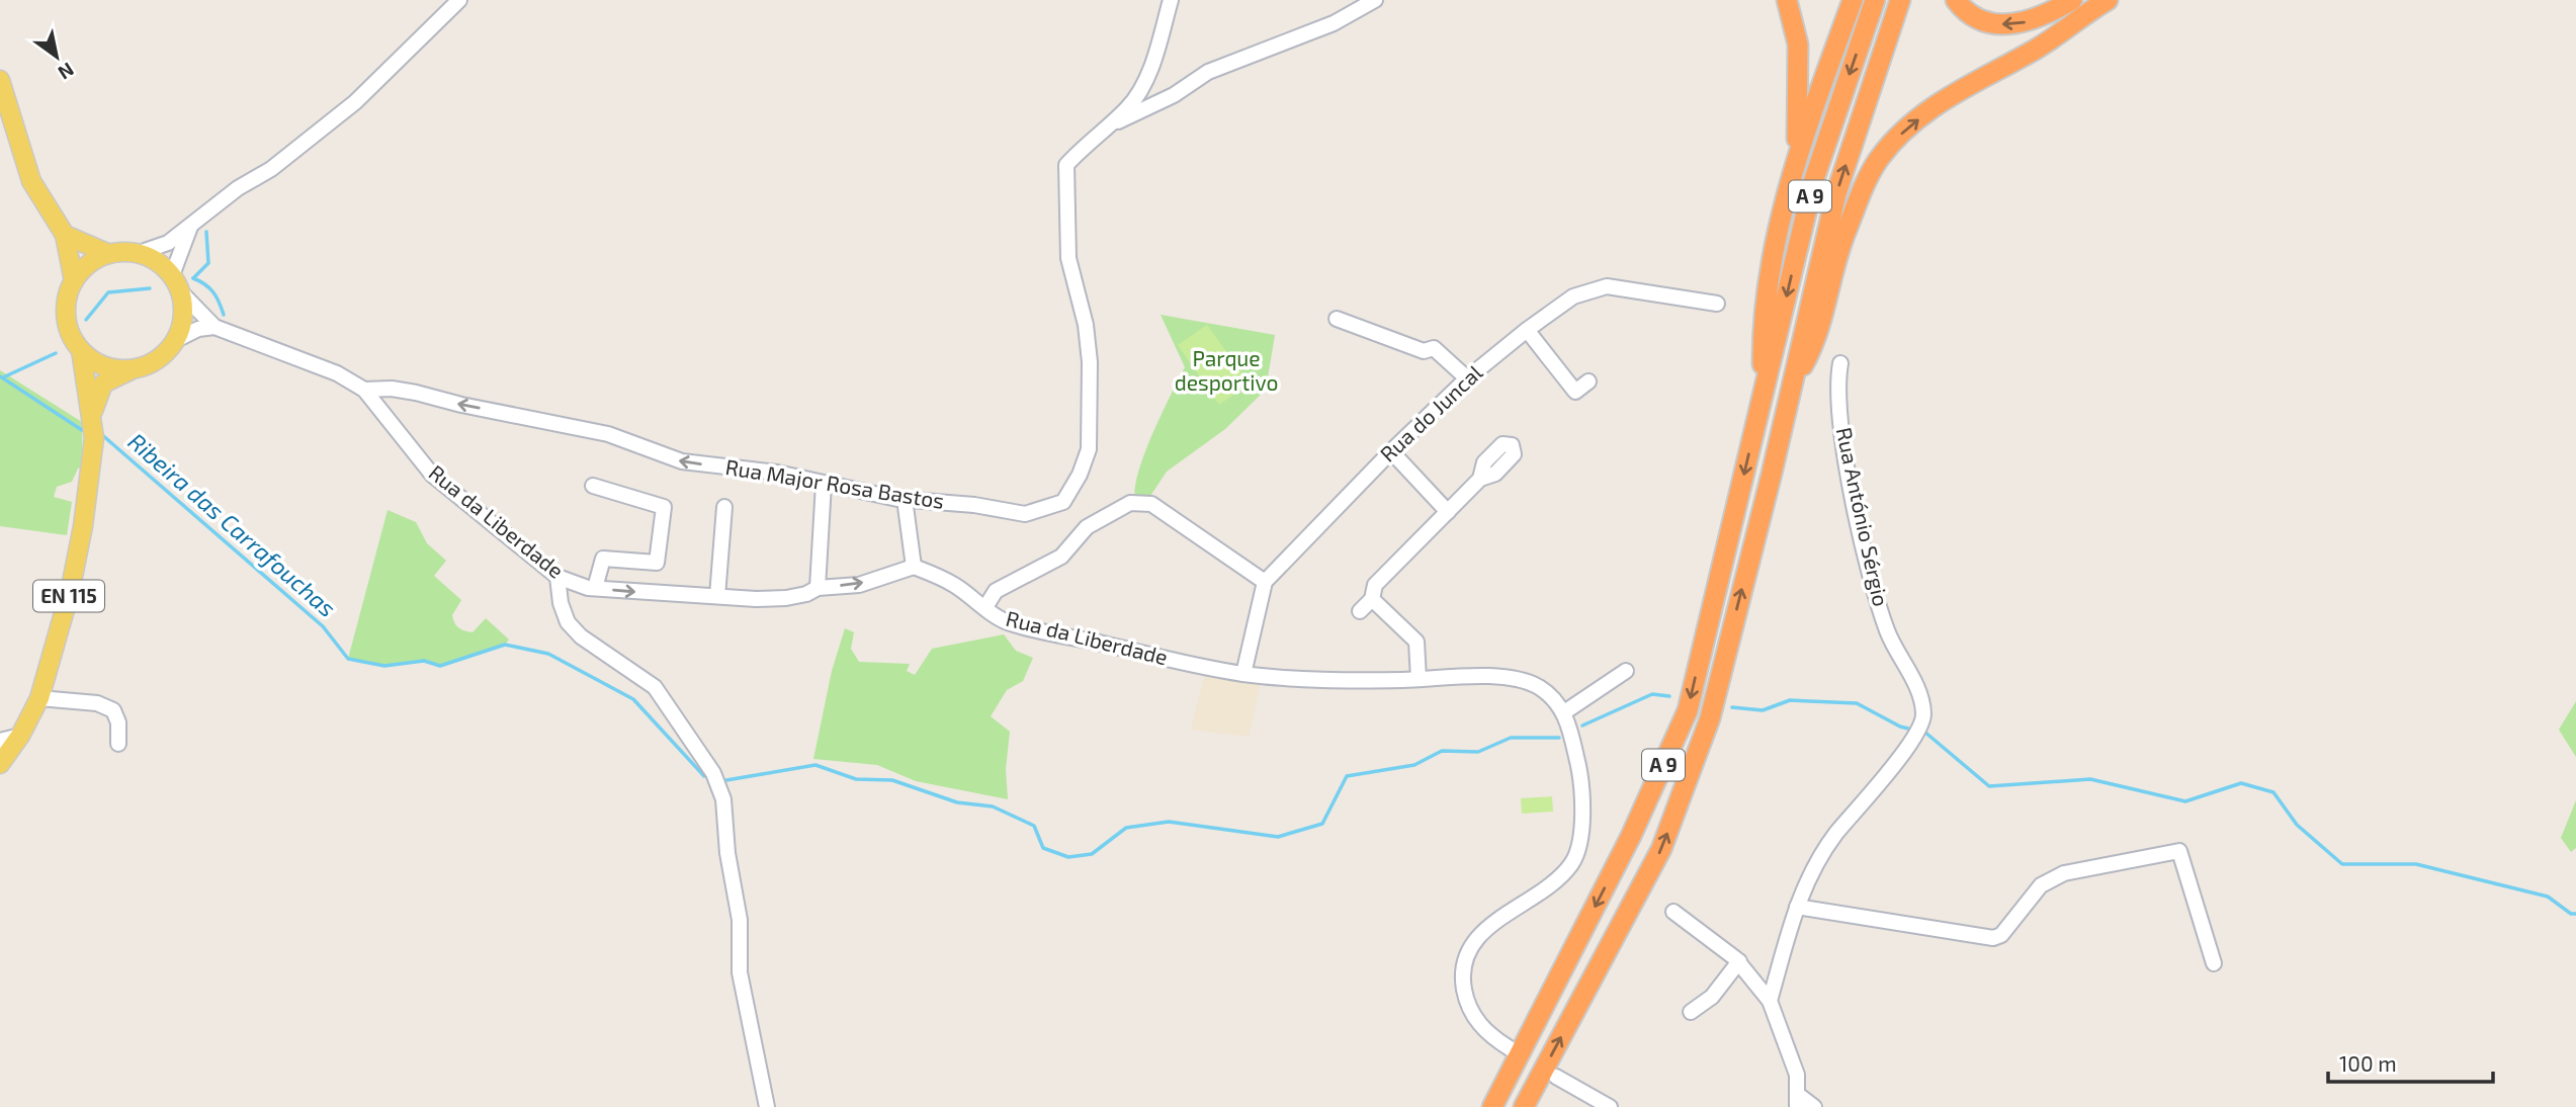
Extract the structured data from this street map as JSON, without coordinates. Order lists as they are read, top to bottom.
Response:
{
  "streets": {
    "highway": ["A 9"],
    "main road": ["EN 115"],
    "street": [
      "Rua do Juncal",
      "Rua Major Rosa Bastos",
      "Rua António Sérgio",
      "Rua da Liberdade"
    ]
  },
  "crossings": [
    ["Rua Major Rosa Bastos", "Rua da Liberdade"],
    ["Rua da Liberdade", "EN 115"]
  ],
  "one_way": ["Rua Major Rosa Bastos"],
  "water": ["Ribeira das Carrafouchas"],
  "parks": ["Parque desportivo"],
  "scale_bar": "100 m",
  "north": "bottom right"
}
